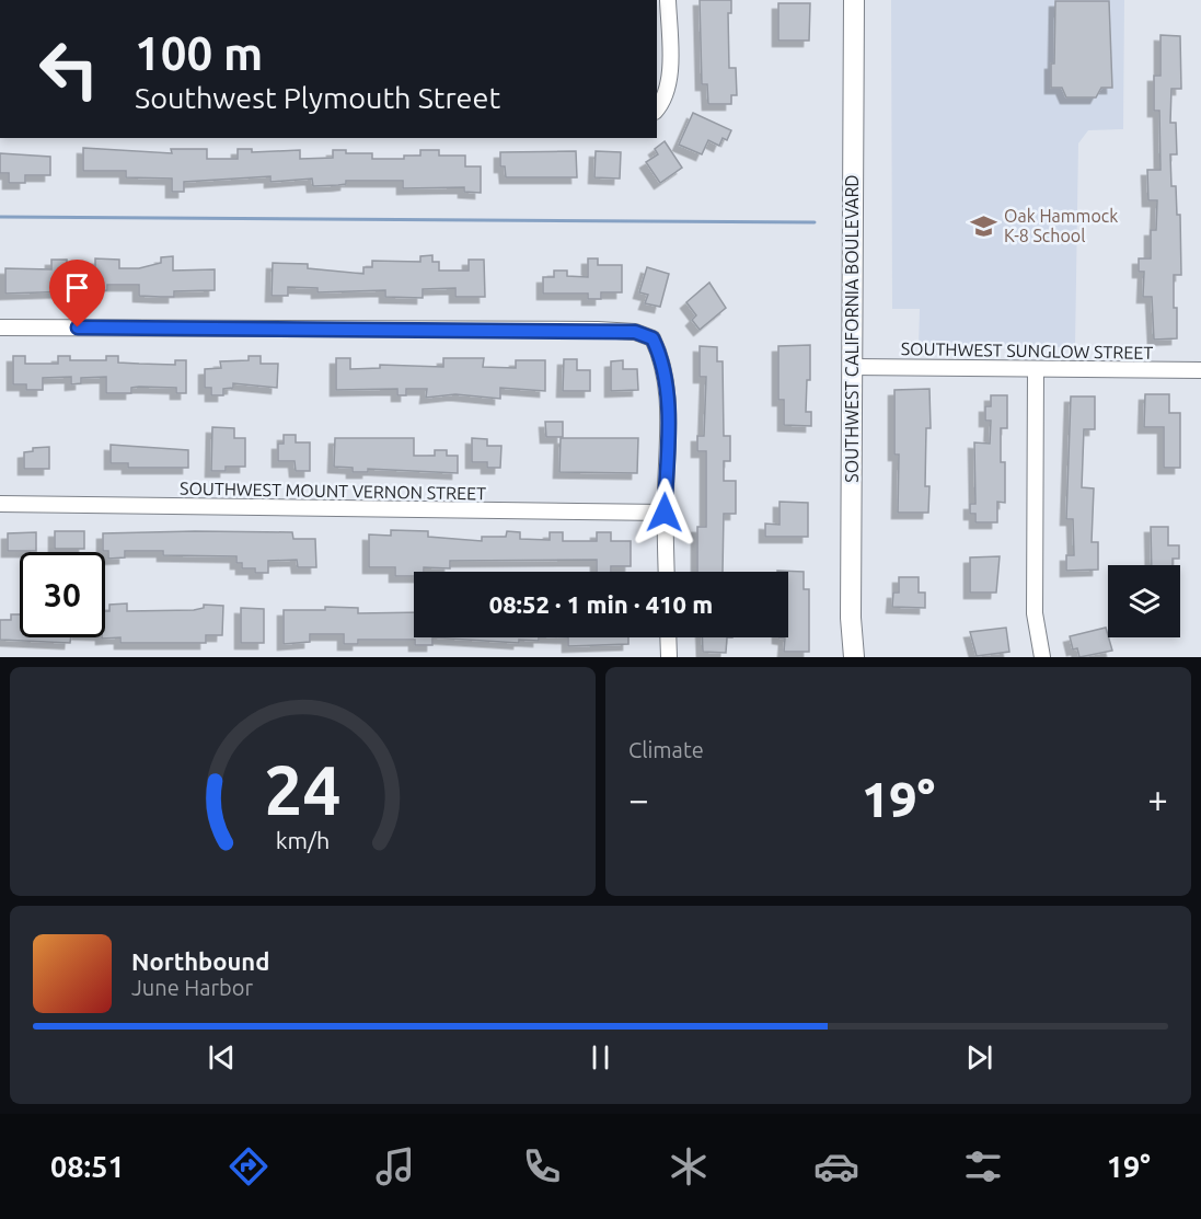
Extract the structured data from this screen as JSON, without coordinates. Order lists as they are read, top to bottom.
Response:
{
  "streets": {
    "street": ["SOUTHWEST CALIFORNIA BOULEVARD", "SOUTHWEST SUNGLOW STREET", "SOUTHWEST MOUNT VERNON STREET"]
  },
  "crossings": [
    ["SOUTHWEST CALIFORNIA BOULEVARD", "SOUTHWEST SUNGLOW STREET"]
  ],
  "places": {
    "school or university": ["Oak Hammock K-8 School"]
  },
  "page": {
    "turn": ["100 m", "Southwest Plymouth Street"],
    "limit": "30",
    "trip": "08:52 · 1 min · 410 m",
    "tile": "Climate",
    "heat": ["−", "19°", "+"],
    "song": ["Northbound", "June Harbor"],
    "tabs": ["08:51", "19°"],
    "gauge": ["24", "km/h"]
  }
}
